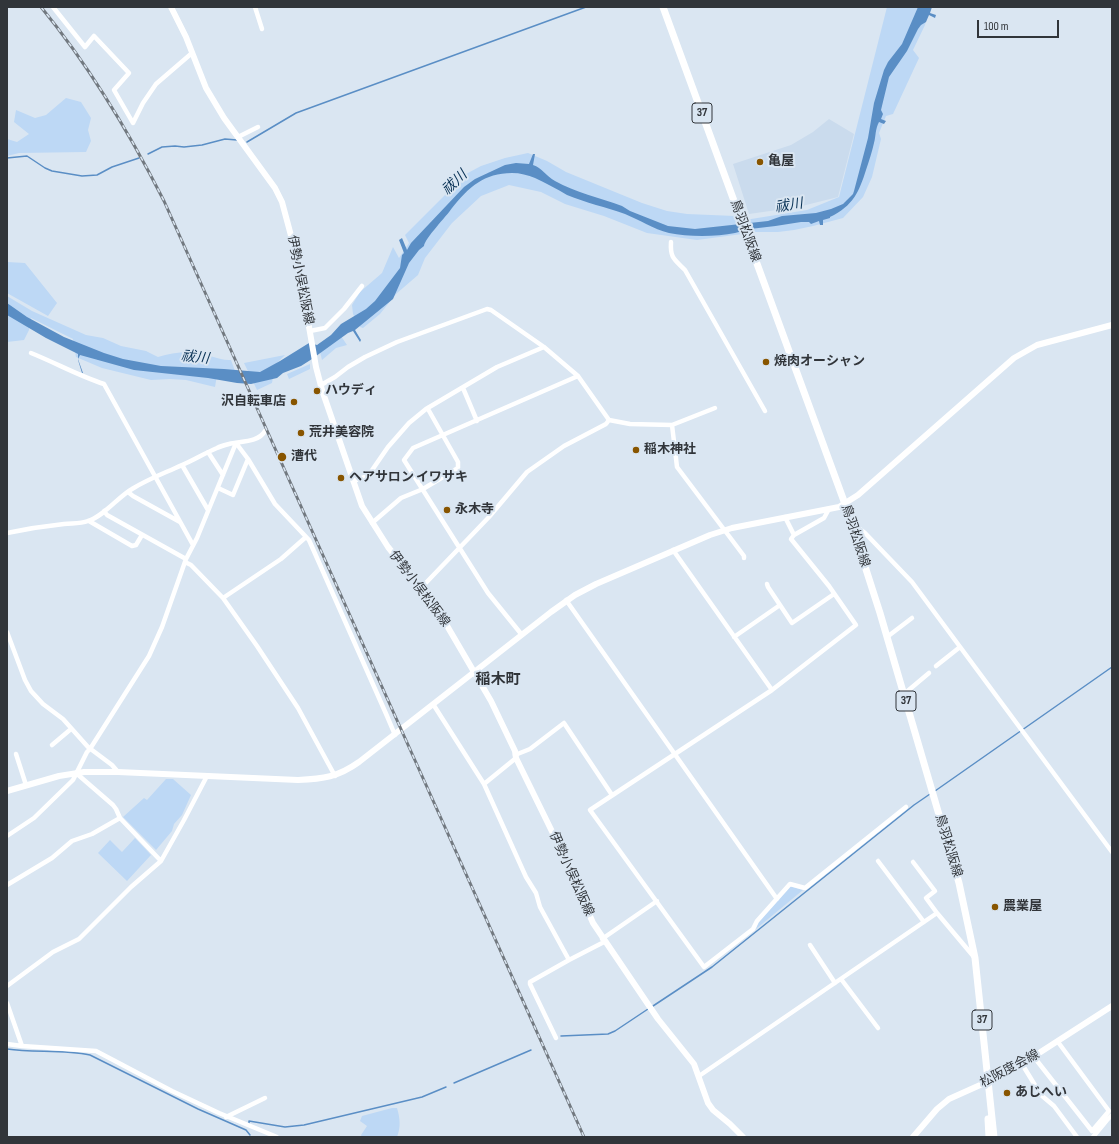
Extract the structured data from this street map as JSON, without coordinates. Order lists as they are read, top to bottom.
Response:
{
  "streets": {
    "main road": [
      "37",
      "鳥羽松阪線",
      "伊勢小俣松阪線",
      "松阪度会線"
    ]
  },
  "crossings": [
    ["鳥羽松阪線", "松阪度会線"]
  ],
  "districts": ["稲木町"],
  "water": ["祓川"],
  "places": [
    "亀屋",
    "焼肉オーシャン",
    "ハウディ",
    "沢自転車店",
    "荒井美容院",
    "稲木神社",
    "漕代",
    "ヘアサロン イワサキ",
    "永木寺",
    "農業屋",
    "あじへい"
  ],
  "scale_bar": "100 m"
}
